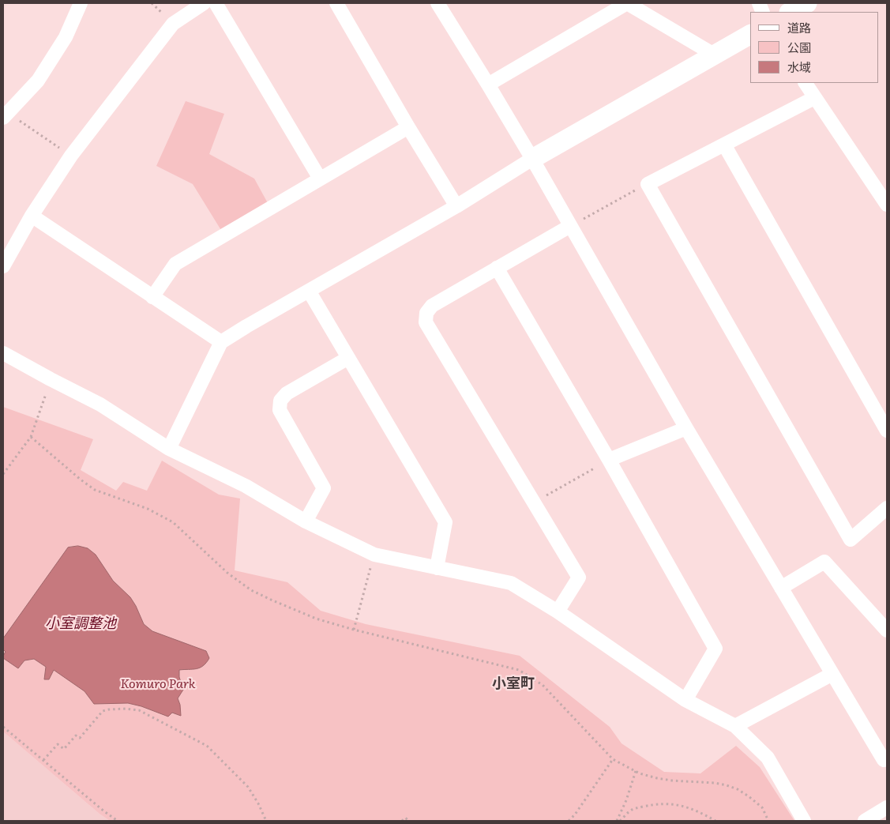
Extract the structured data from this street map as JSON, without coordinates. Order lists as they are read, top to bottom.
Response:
{
  "districts": ["小室町"],
  "water": ["小室調整池"],
  "parks": ["Komuro Park"],
  "legend": ["道路", "公園", "水域"]
}
